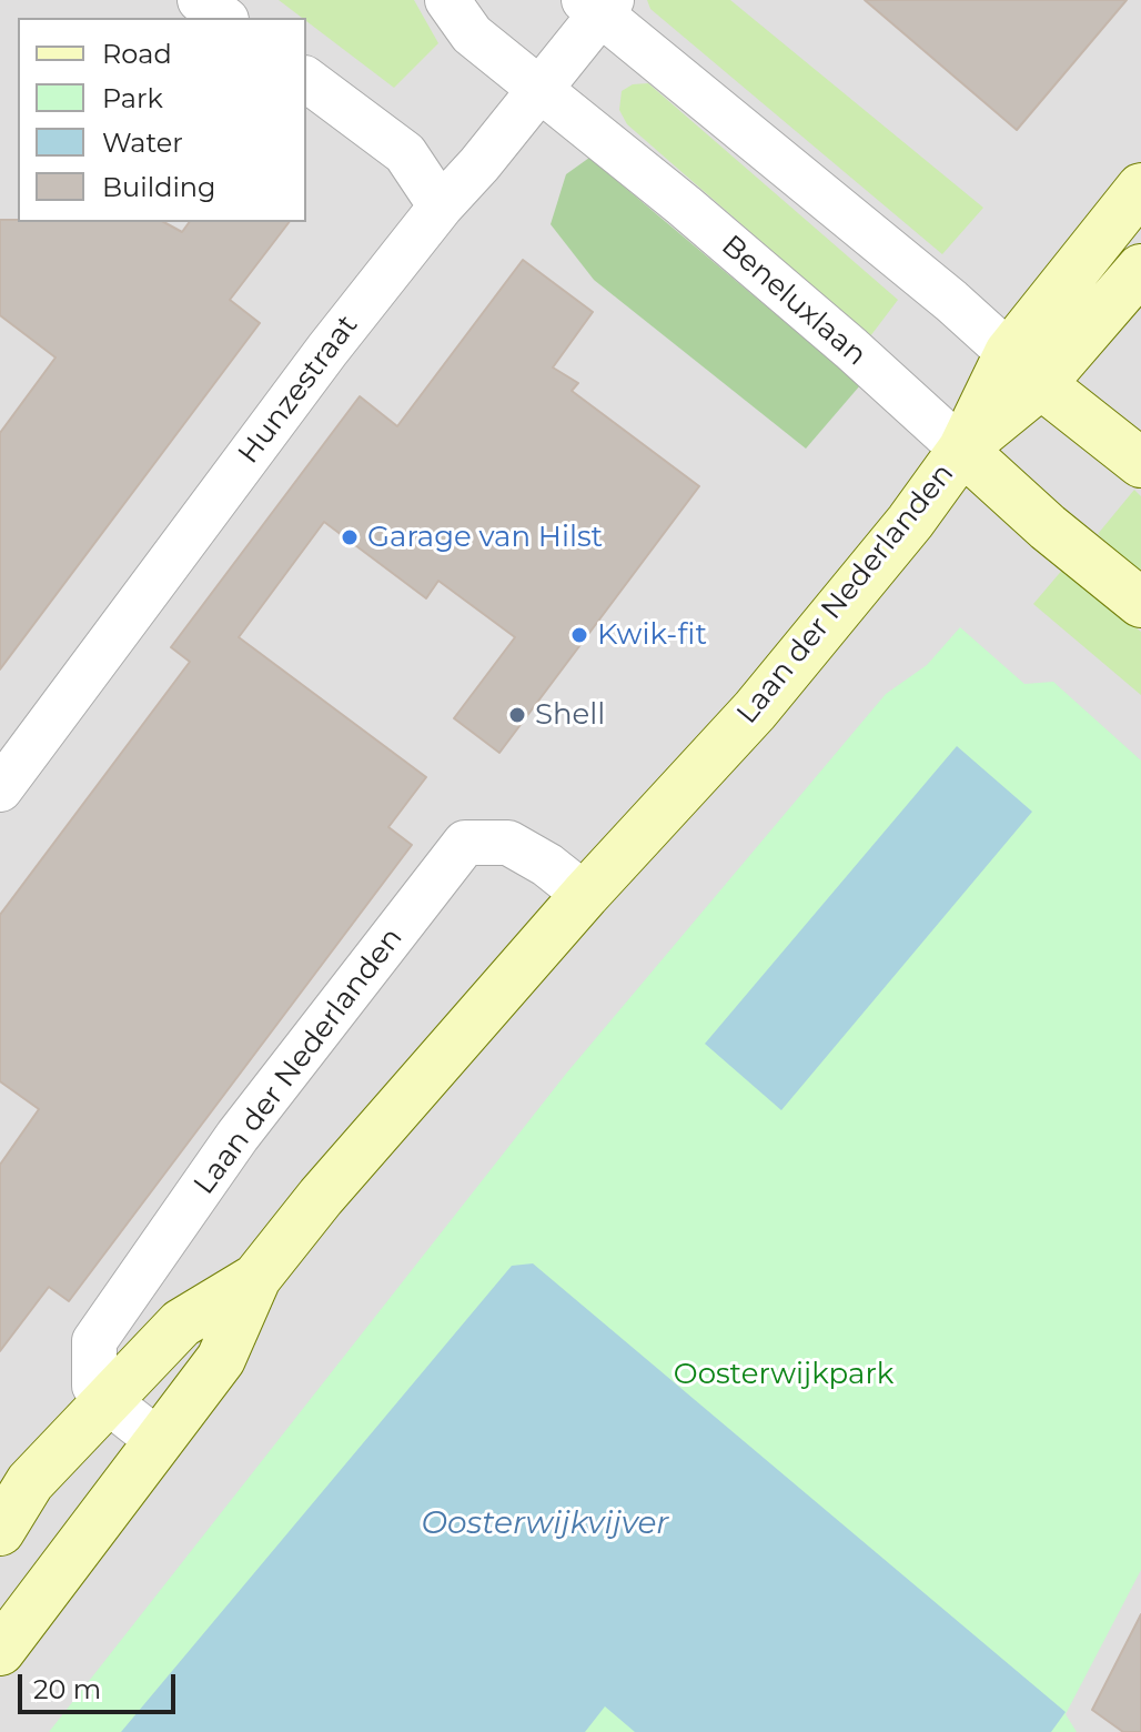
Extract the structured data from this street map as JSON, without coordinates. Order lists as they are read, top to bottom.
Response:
{
  "streets": {
    "main road": ["Beneluxlaan", "Laan der Nederlanden"],
    "street": ["Hunzestraat"]
  },
  "crossings": [
    ["Beneluxlaan", "Hunzestraat"],
    ["Beneluxlaan", "Laan der Nederlanden"]
  ],
  "water": ["Oosterwijkvijver"],
  "parks": ["Oosterwijkpark"],
  "places": ["Garage van Hilst", "Kwik-fit", "Shell"],
  "legend": [
    "Road",
    "Park",
    "Water",
    "Building"
  ],
  "scale_bar": "20 m"
}
